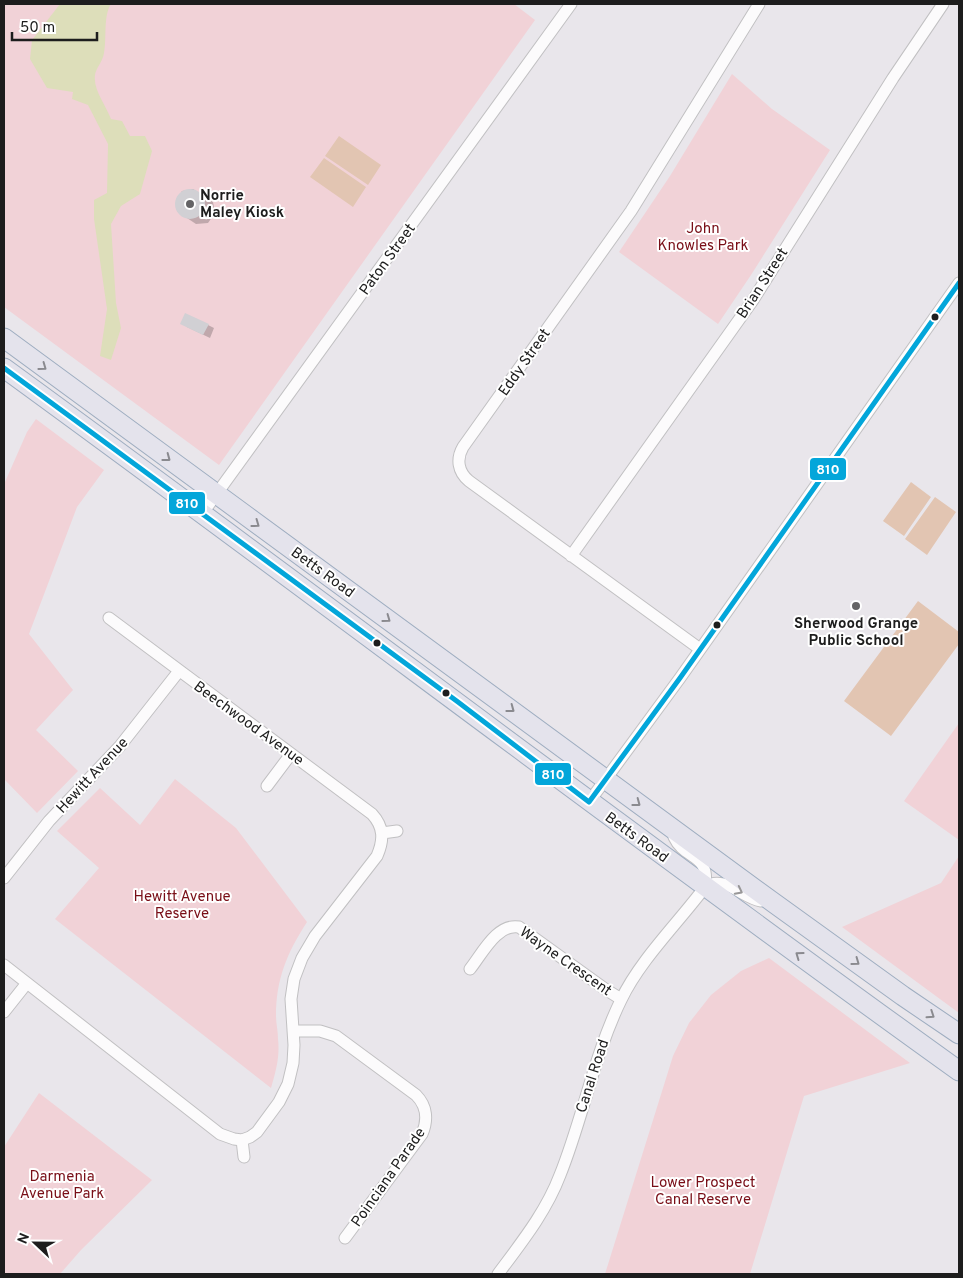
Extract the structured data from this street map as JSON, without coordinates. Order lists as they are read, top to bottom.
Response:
{
  "streets": {
    "highway": ["Betts Road"],
    "street": [
      "Paton Street",
      "Brian Street",
      "Eddy Street",
      "Beechwood Avenue",
      "Hewitt Avenue",
      "Wayne Crescent",
      "Canal Road",
      "Poinciana Parade"
    ]
  },
  "crossings": [
    ["Paton Street", "Betts Road"],
    ["Brian Street", "Eddy Street"],
    ["Betts Road", "Canal Road"],
    ["Beechwood Avenue", "Hewitt Avenue"],
    ["Wayne Crescent", "Canal Road"]
  ],
  "parks": [
    "John Knowles Park",
    "Hewitt Avenue Reserve",
    "Darmenia Avenue Park",
    "Lower Prospect Canal Reserve"
  ],
  "places": ["Norrie Maley Kiosk", "Sherwood Grange Public School"],
  "lines": ["transit line 810"],
  "scale_bar": "50 m",
  "north": "left"
}
